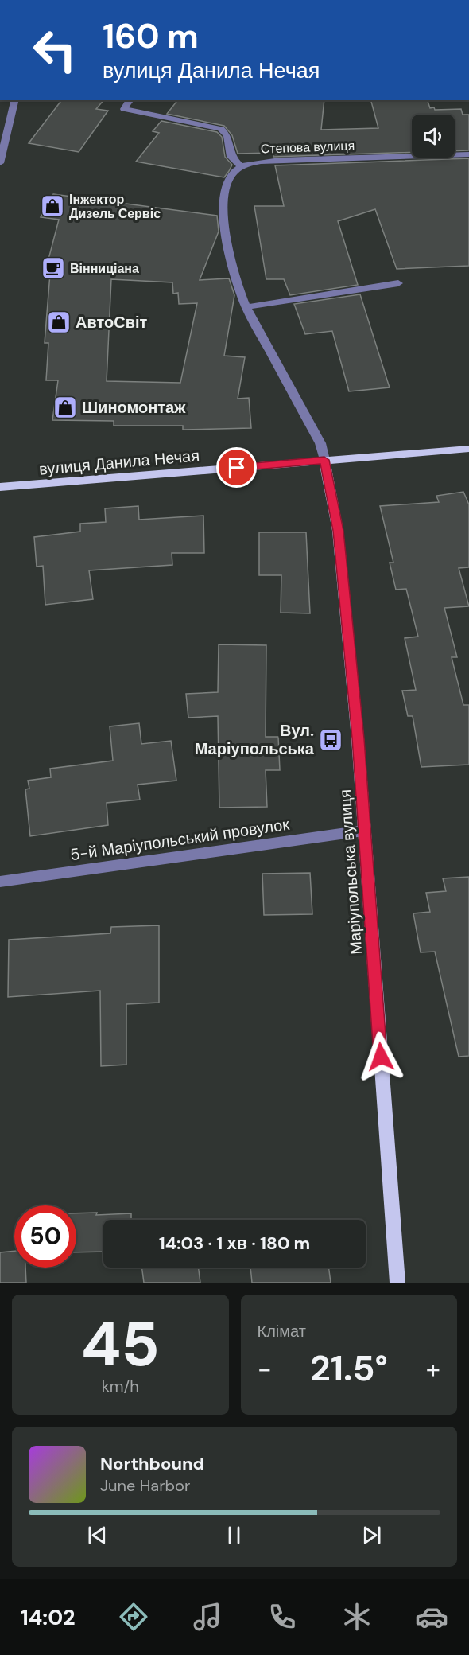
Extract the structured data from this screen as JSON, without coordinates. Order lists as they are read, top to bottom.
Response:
{
  "streets": {
    "main road": ["вулиця Данила Нечая", "Маріупольська вулиця"],
    "street": ["Степова вулиця", "5-й Маріупольський провулок"]
  },
  "crossings": [
    ["Степова вулиця", "вулиця Данила Нечая"],
    ["Степова вулиця", "Маріупольська вулиця"],
    ["вулиця Данила Нечая", "Маріупольська вулиця"],
    ["5-й Маріупольський провулок", "Маріупольська вулиця"]
  ],
  "places": {
    "shop": ["Інжектор Дизель Сервіс", "АвтоСвіт", "Шиномонтаж"],
    "cafe": ["Вінниціана"],
    "bus stop": ["Вул. Маріупольська"]
  },
  "page": {
    "turn": ["160 m", "вулиця Данила Нечая"],
    "limit": "50",
    "trip": "14:03 · 1 хв · 180 m",
    "tile": [
      ["45", "km/h"],
      "Клімат"
    ],
    "heat": ["−", "21.5°", "+"],
    "song": ["Northbound", "June Harbor"],
    "tabs": "14:02"
  }
}
